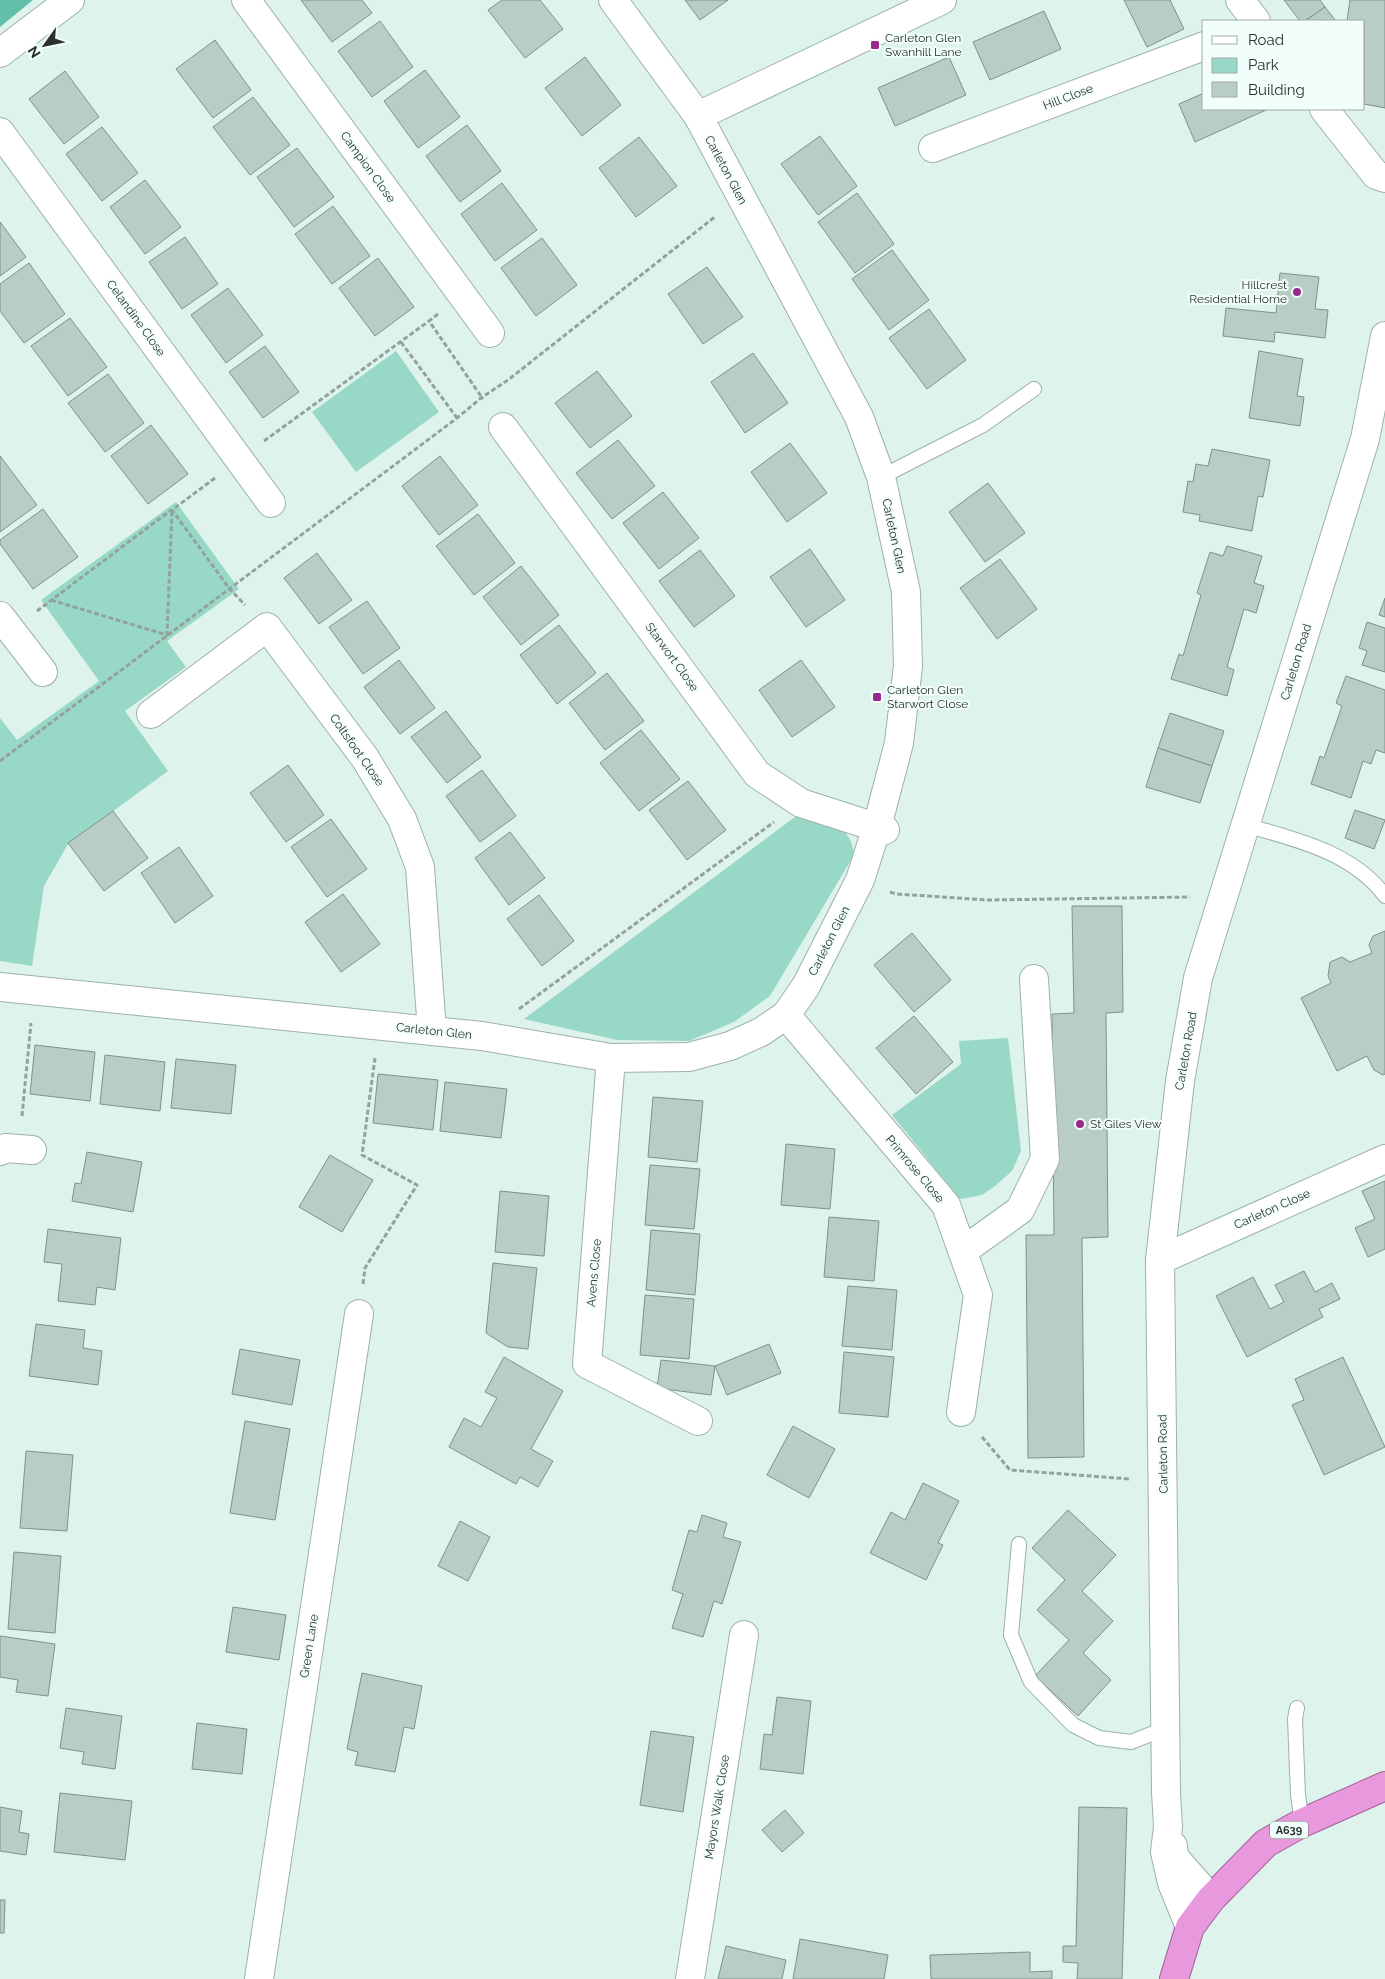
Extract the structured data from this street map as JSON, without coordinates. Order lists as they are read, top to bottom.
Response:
{
  "streets": {
    "highway": ["A639"],
    "street": [
      "Hill Close",
      "Campion Close",
      "Carleton Glen",
      "Celandine Close",
      "Starwort Close",
      "Carleton Road",
      "Coltsfoot Close",
      "Primrose Close",
      "Carleton Close",
      "Avens Close",
      "Green Lane",
      "Mayors Walk Close"
    ]
  },
  "crossings": [
    ["Carleton Glen", "Starwort Close"],
    ["Carleton Glen", "Coltsfoot Close"],
    ["Carleton Glen", "Primrose Close"],
    ["Carleton Glen", "Avens Close"],
    ["Carleton Road", "Carleton Close"],
    ["Carleton Road", "A639"]
  ],
  "places": {
    "transit": ["Carleton Glen Swanhill Lane", "Carleton Glen Starwort Close"],
    "other": ["Hillcrest Residential Home", "St Giles View"]
  },
  "legend": ["Road", "Park", "Building"],
  "north": "bottom left"
}
